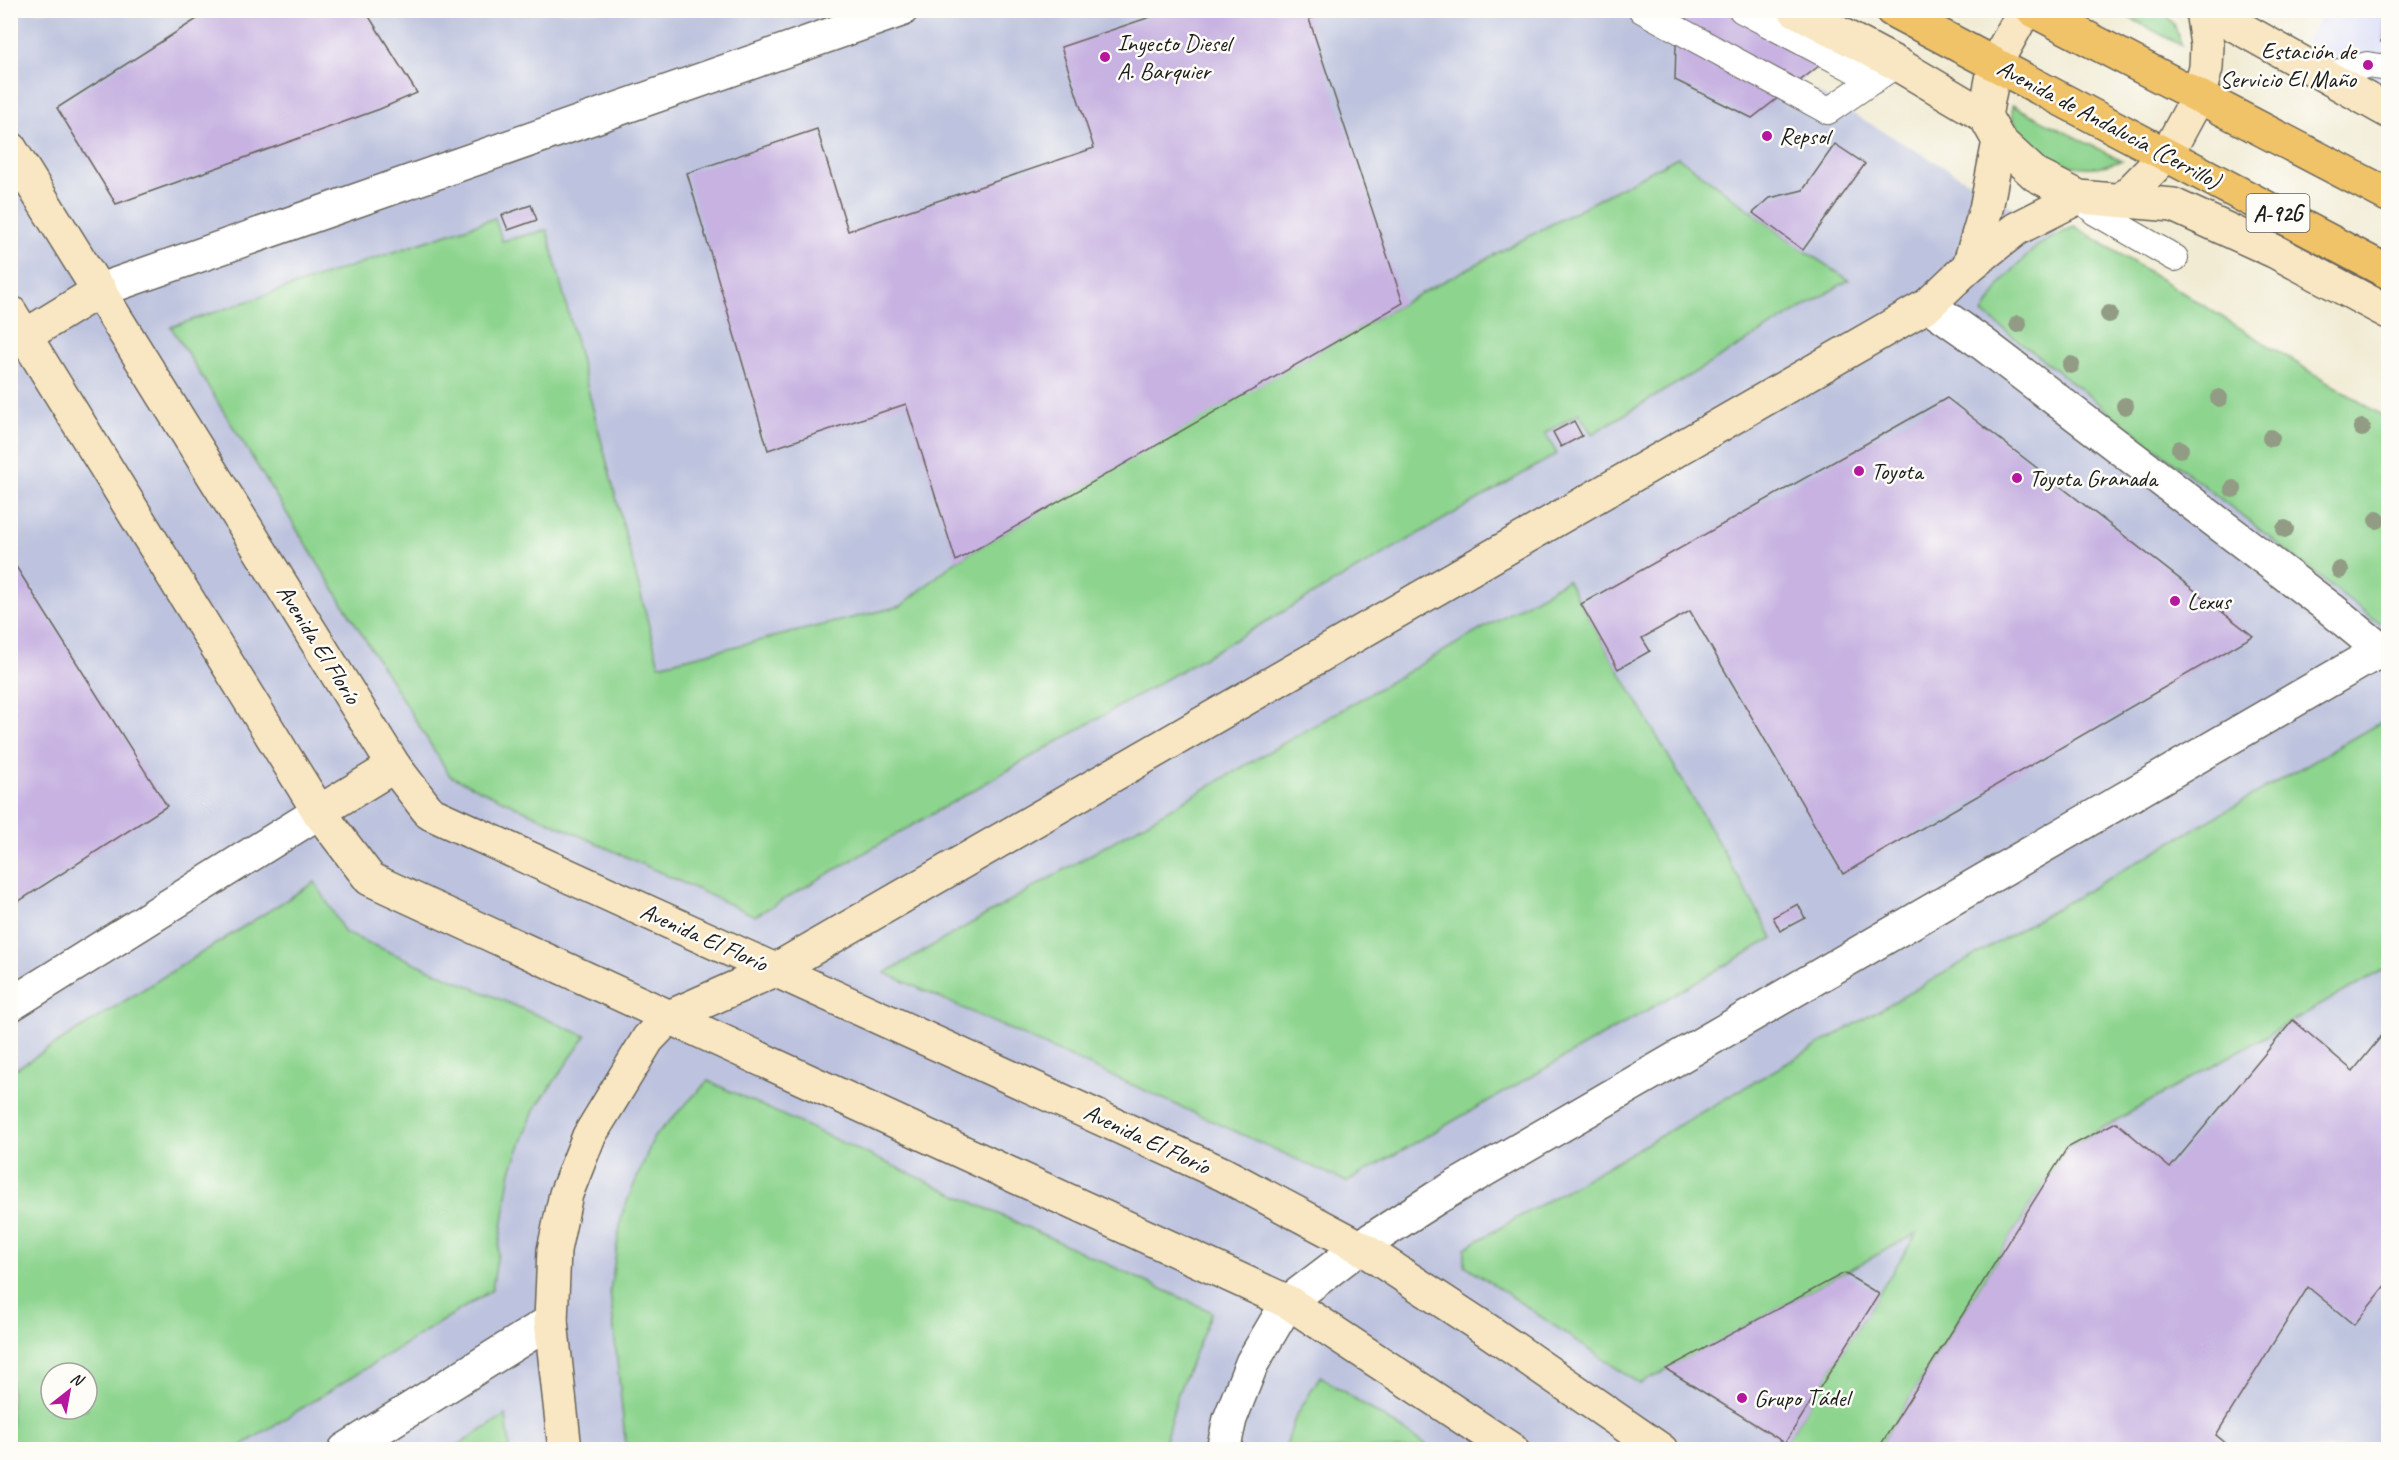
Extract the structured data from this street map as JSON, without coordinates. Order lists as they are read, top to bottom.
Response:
{
  "streets": {
    "highway": ["Avenida de Andalucía (Cerrillo)", "A-92G"],
    "main road": ["Avenida El Florío"]
  },
  "places": [
    "Inyecto Diesel A. Barquier",
    "Estación de Servicio El Maño",
    "Repsol",
    "Toyota",
    "Toyota Granada",
    "Lexus",
    "Grupo Tádel"
  ],
  "north": "top right"
}
